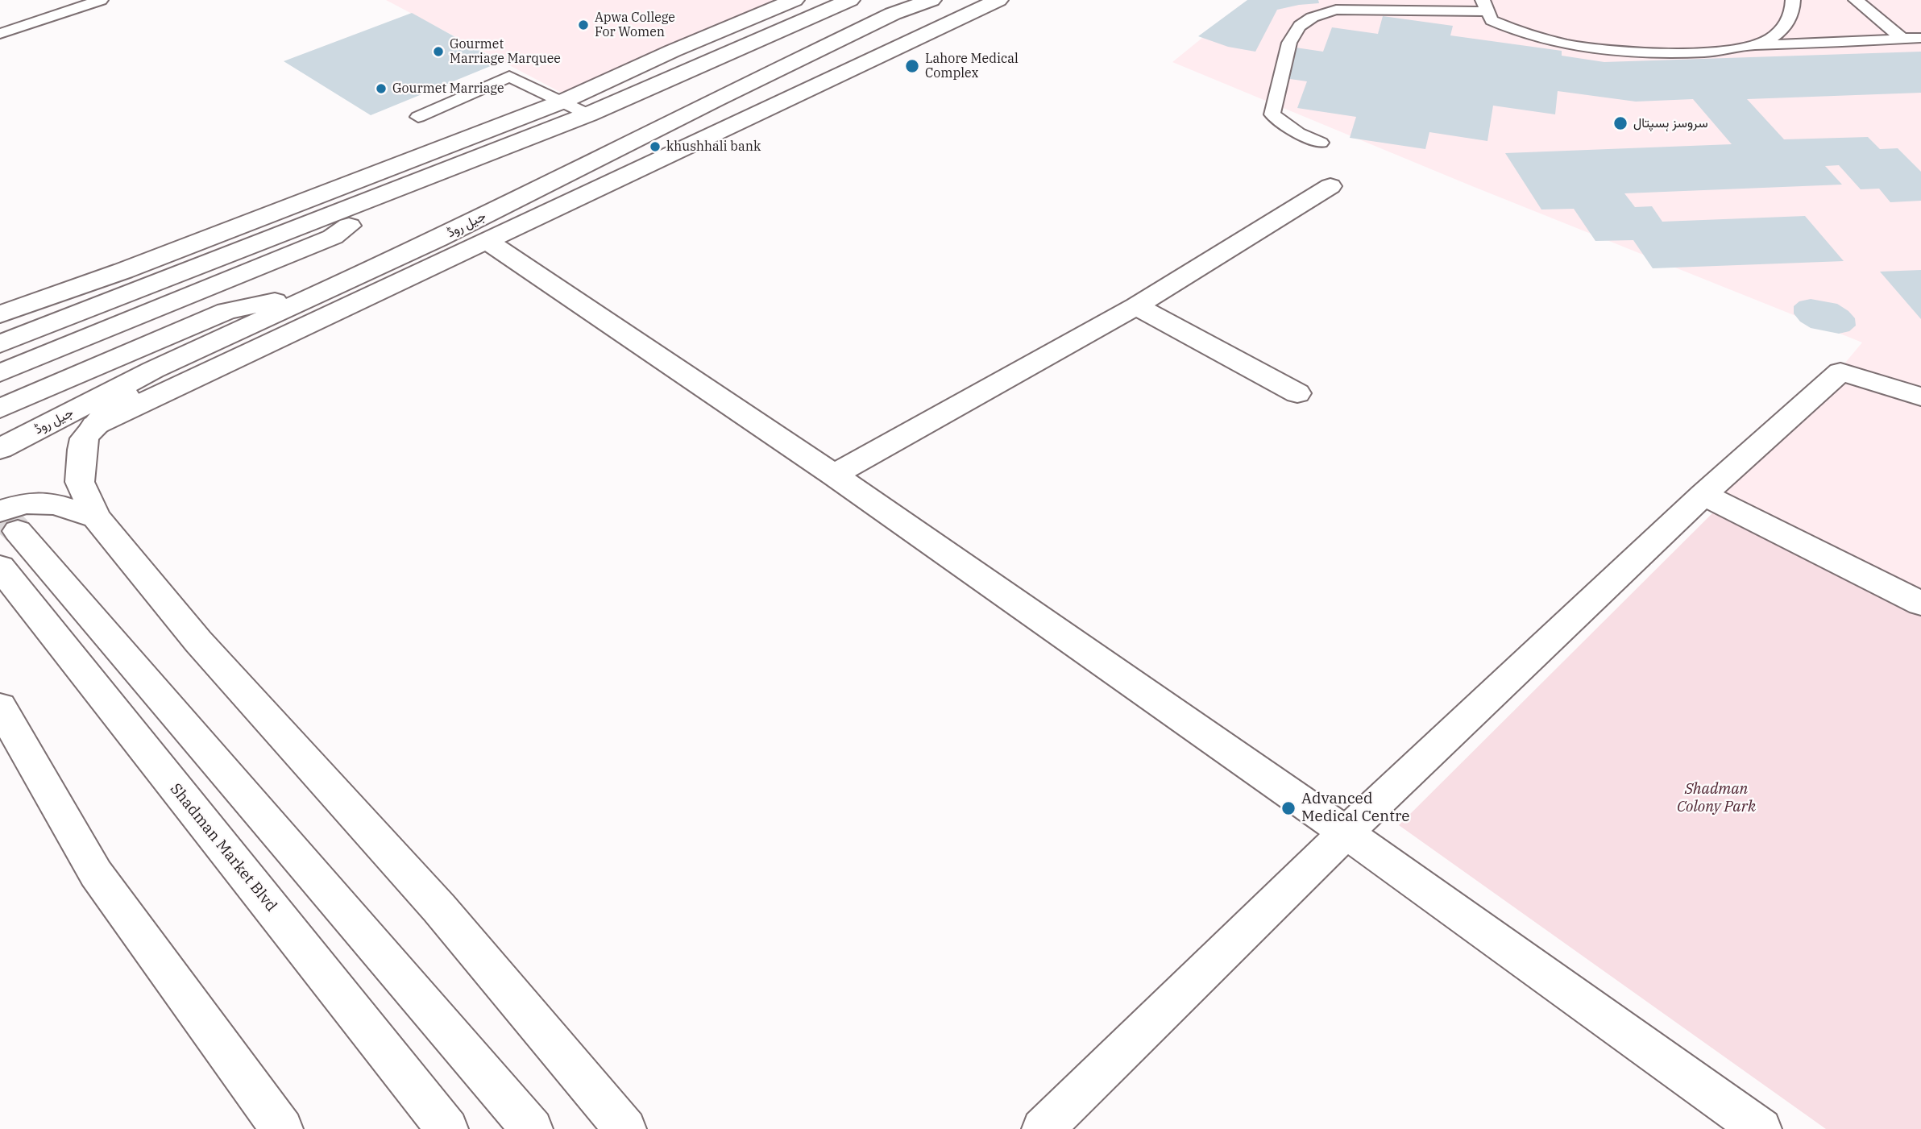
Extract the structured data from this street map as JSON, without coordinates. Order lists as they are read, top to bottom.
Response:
{
  "streets": {
    "main road": ["جیل روڈ", "Shadman Market Blvd"]
  },
  "parks": ["Shadman Colony Park"],
  "places": [
    "Apwa College For Women",
    "Gourmet Marriage Marquee",
    "Lahore Medical Complex",
    "Gourmet Marriage",
    "سروسز ہسپتال",
    "khushhali bank",
    "Advanced Medical Centre"
  ]
}
